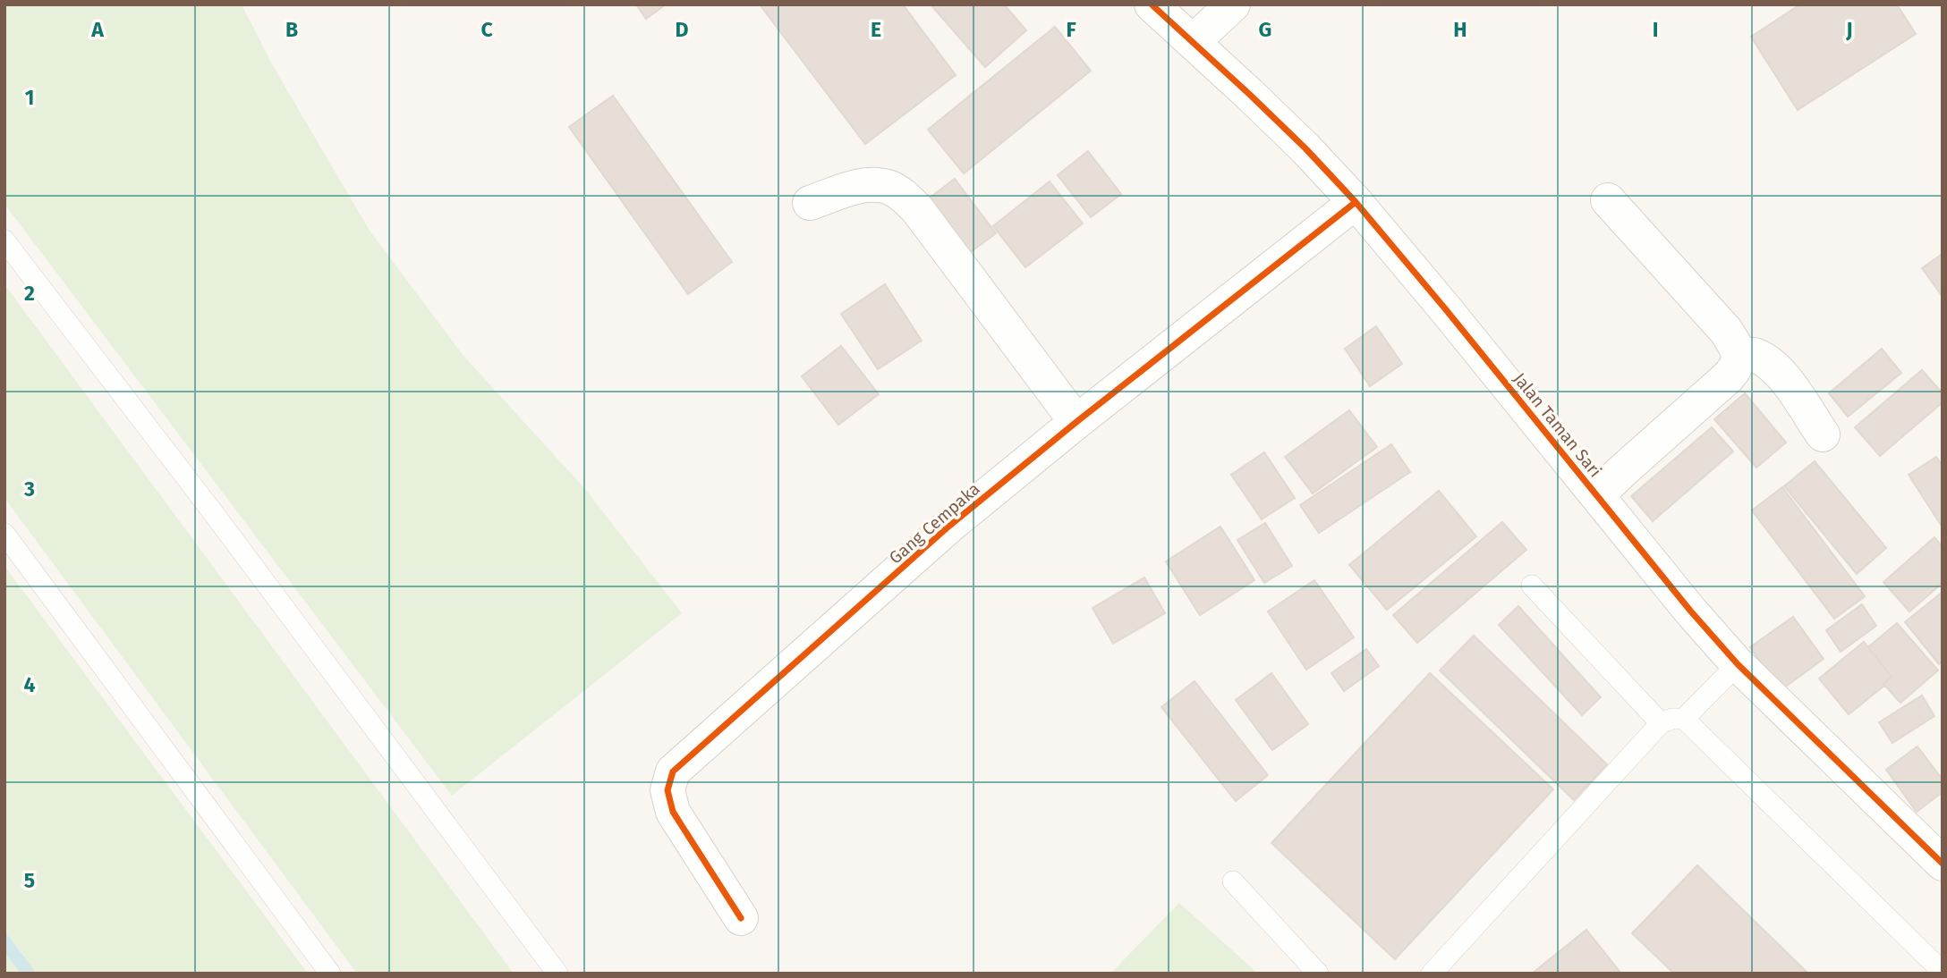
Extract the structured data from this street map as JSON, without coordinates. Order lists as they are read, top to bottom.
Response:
{
  "streets": {
    "street": ["Jalan Taman Sari", "Gang Cempaka"]
  },
  "crossings": [
    ["Jalan Taman Sari", "Gang Cempaka"]
  ],
  "grid": {
    "columns": [
      "A",
      "B",
      "C",
      "D",
      "E",
      "F",
      "G",
      "H",
      "I",
      "J"
    ],
    "rows": [
      "1",
      "2",
      "3",
      "4",
      "5"
    ]
  }
}
